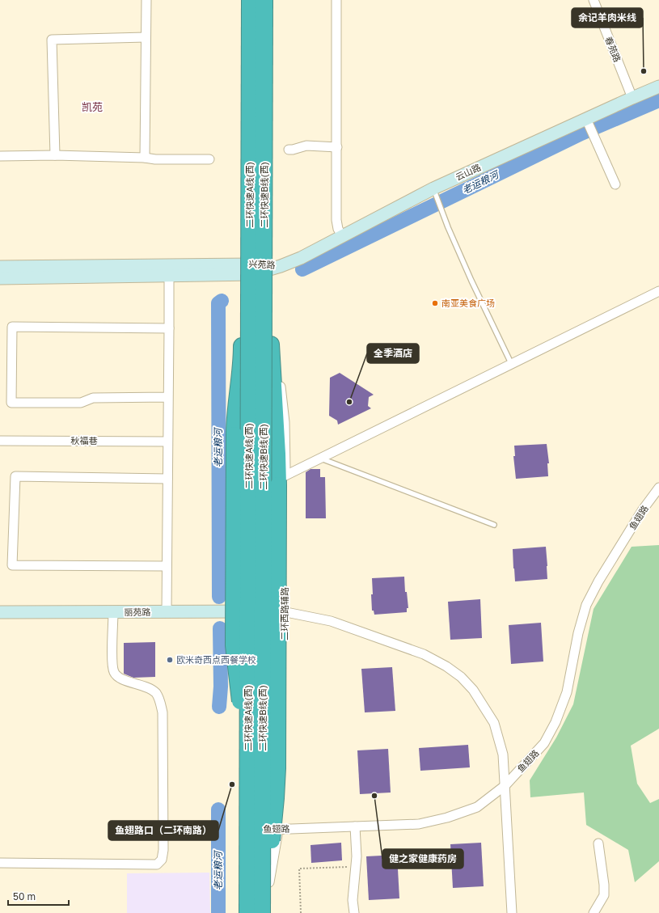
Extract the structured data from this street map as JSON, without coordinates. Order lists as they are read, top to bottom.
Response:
{
  "streets": {
    "highway": ["二环快速A线(西)", "二环快速B线(西)"],
    "street": [
      "春苑路",
      "云山路",
      "兴苑路",
      "秋福巷",
      "鱼翅路",
      "丽苑路",
      "二环西路辅路"
    ]
  },
  "crossings": [
    ["春苑路", "云山路"],
    ["云山路", "兴苑路"],
    ["二环快速A线(西)", "二环快速B线(西)"],
    ["二环快速A线(西)", "鱼翅路"],
    ["鱼翅路", "二环西路辅路"],
    ["丽苑路", "二环西路辅路"]
  ],
  "districts": ["凯苑"],
  "water": ["老运粮河"],
  "places": [
    "余记羊肉米线",
    "南亚美食广场",
    "全季酒店",
    "欧米奇西点西餐学校",
    "鱼翅路口（二环南路）",
    "健之家健康药房"
  ],
  "scale_bar": "50 m"
}
